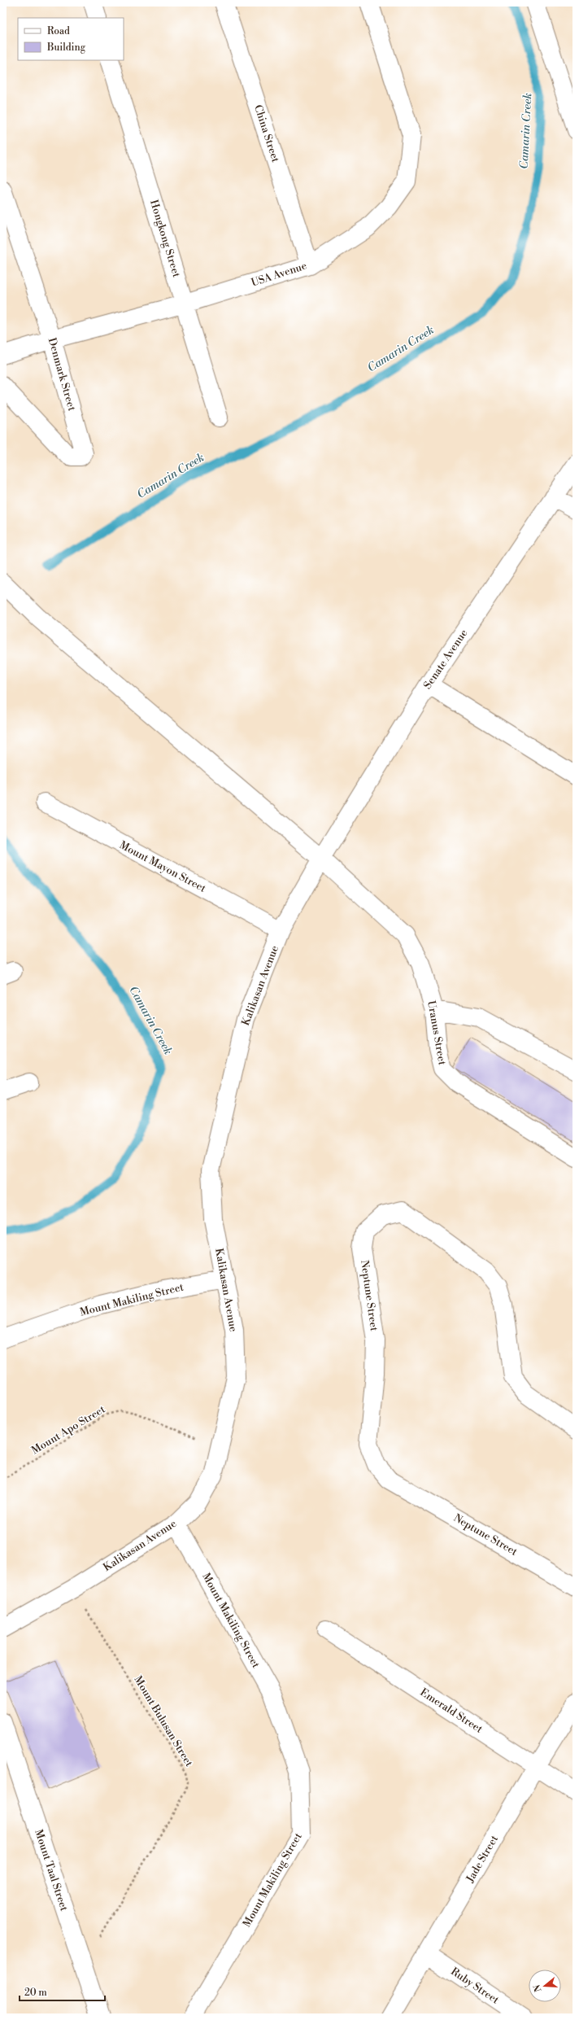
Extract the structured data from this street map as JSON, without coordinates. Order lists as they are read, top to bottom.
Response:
{
  "streets": {
    "street": [
      "China Street",
      "Hongkong Street",
      "USA Avenue",
      "Denmark Street",
      "Senate Avenue",
      "Mount Mayon Street",
      "Kalikasan Avenue",
      "Uranus Street",
      "Neptune Street",
      "Mount Makiling Street",
      "Emerald Street",
      "Jade Street",
      "Mount Taal Street",
      "Ruby Street"
    ],
    "path": ["Mount Apo Street", "Mount Bulusan Street"]
  },
  "crossings": [
    ["China Street", "USA Avenue"],
    ["Hongkong Street", "USA Avenue"],
    ["USA Avenue", "Denmark Street"],
    ["Senate Avenue", "Kalikasan Avenue"],
    ["Senate Avenue", "Uranus Street"],
    ["Mount Mayon Street", "Kalikasan Avenue"],
    ["Kalikasan Avenue", "Uranus Street"],
    ["Kalikasan Avenue", "Mount Makiling Street"],
    ["Kalikasan Avenue", "Mount Apo Street"],
    ["Kalikasan Avenue", "Mount Bulusan Street"],
    ["Emerald Street", "Jade Street"],
    ["Mount Bulusan Street", "Mount Taal Street"],
    ["Jade Street", "Ruby Street"]
  ],
  "water": ["Camarin Creek"],
  "legend": ["Road", "Building"],
  "scale_bar": "20 m",
  "north": "left"
}
